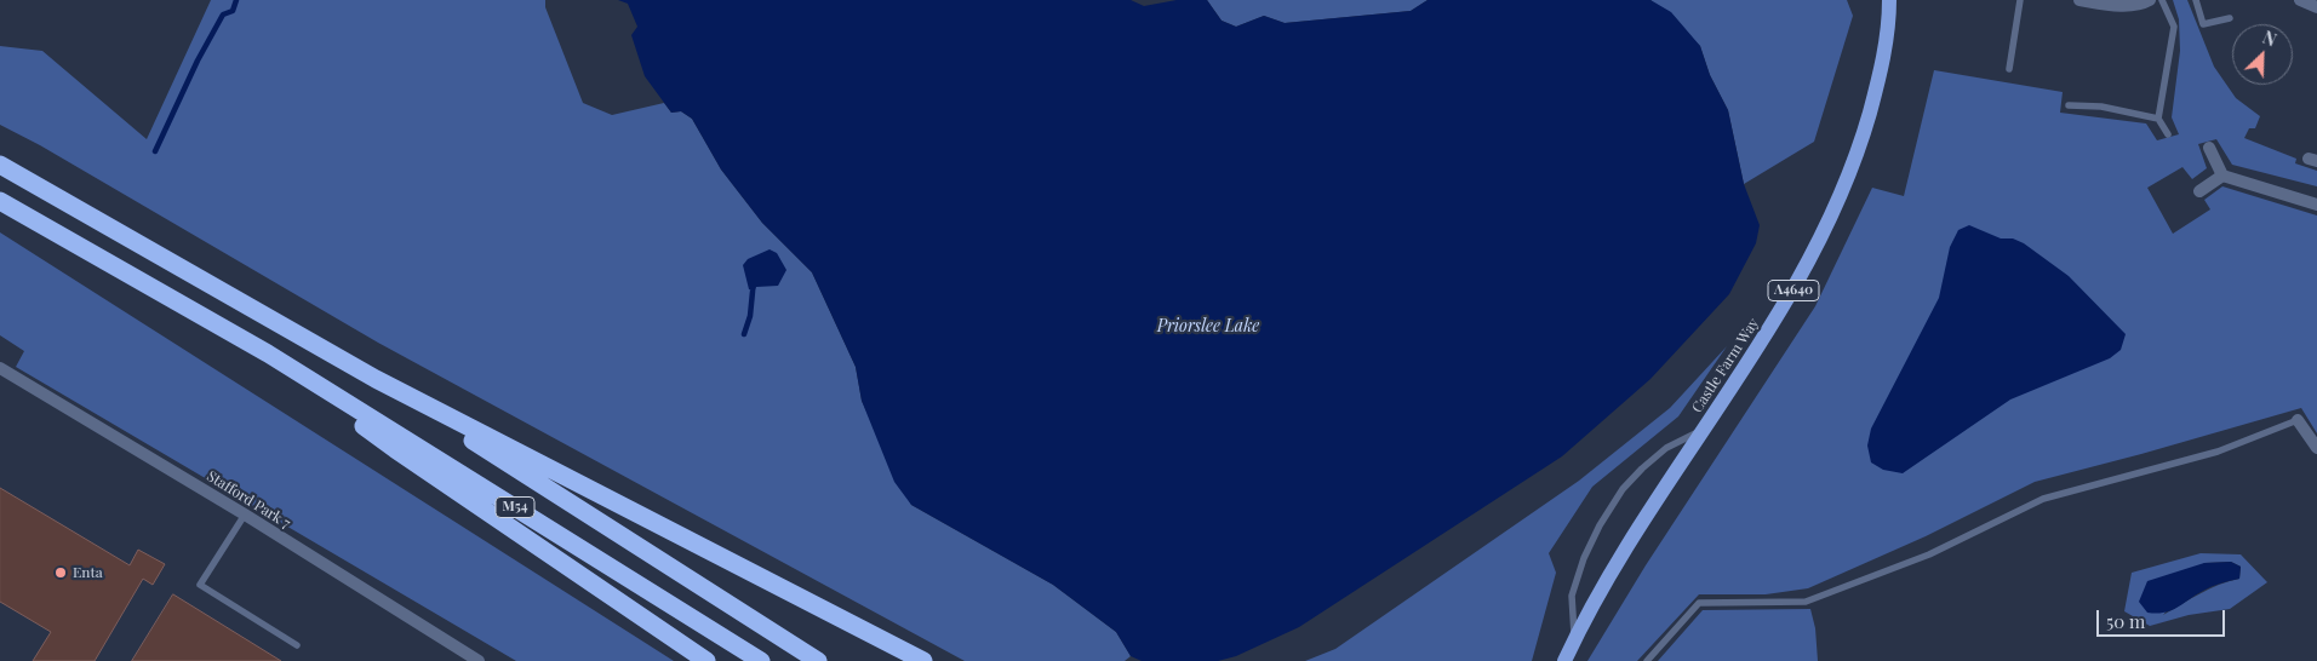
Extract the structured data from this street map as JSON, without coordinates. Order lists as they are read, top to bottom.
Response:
{
  "streets": {
    "highway": ["M54"],
    "main road": ["A4640", "Castle Farm Way"],
    "street": ["Stafford Park 7"]
  },
  "water": ["Priorslee Lake"],
  "places": ["Enta"],
  "scale_bar": "50 m",
  "north": "top right"
}
